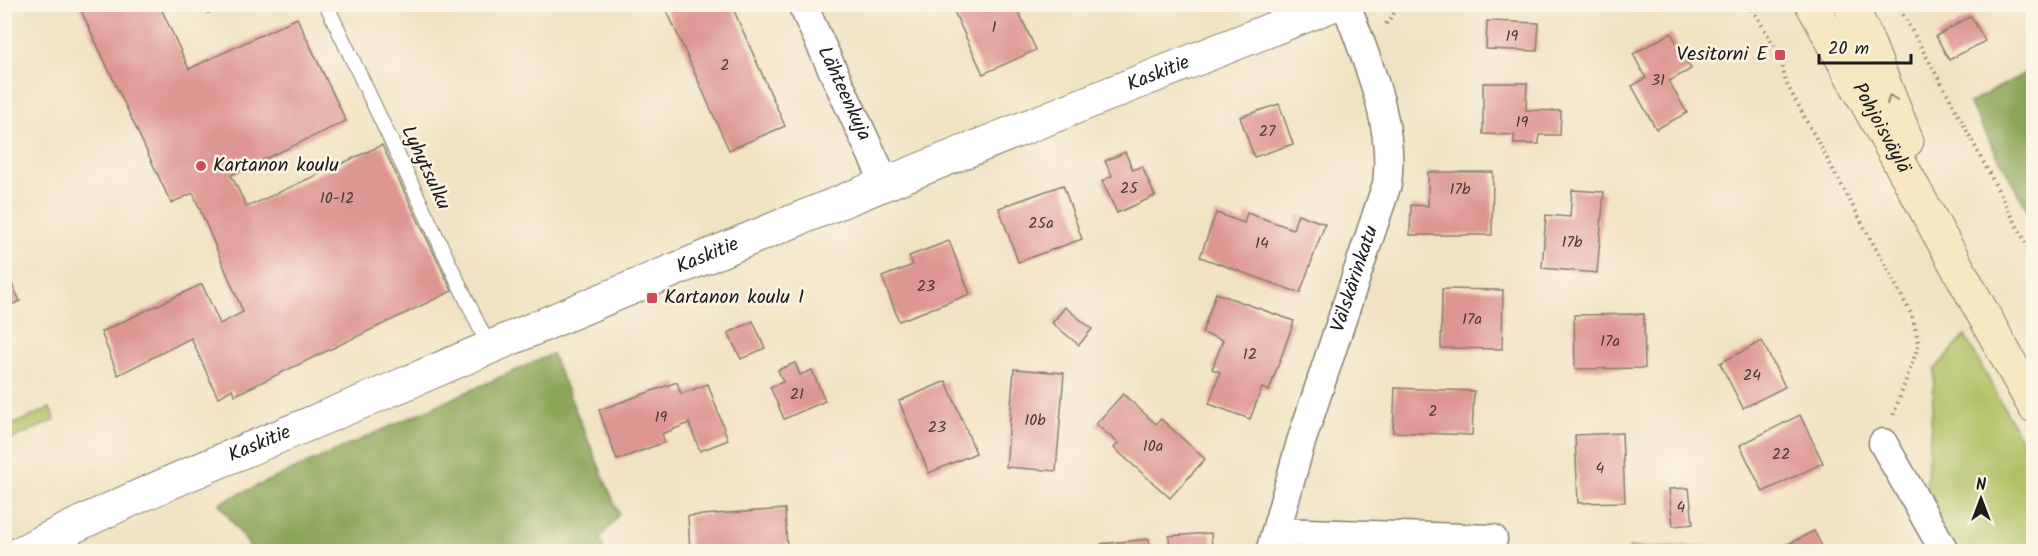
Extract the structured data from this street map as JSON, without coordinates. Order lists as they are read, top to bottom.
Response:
{
  "streets": {
    "main road": ["Pohjoisväylä"],
    "street": ["Kaskitie", "Lähteenkuja", "Välskärinkatu"],
    "lane": ["Lyhytsulku"]
  },
  "crossings": [
    ["Kaskitie", "Lähteenkuja"],
    ["Kaskitie", "Lyhytsulku"]
  ],
  "places": {
    "transit": ["Vesitorni E", "Kartanon koulu I"],
    "other": ["Kartanon koulu"]
  },
  "house_numbers": [
    "1",
    "19",
    "2",
    "31",
    "19",
    "27",
    "25",
    "17b",
    "10-12",
    "25a",
    "17b",
    "14",
    "23",
    "17a",
    "17a",
    "12",
    "24",
    "21",
    "2",
    "19",
    "10b",
    "23",
    "10a",
    "22",
    "4",
    "4"
  ],
  "scale_bar": "20 m",
  "north": "top"
}
